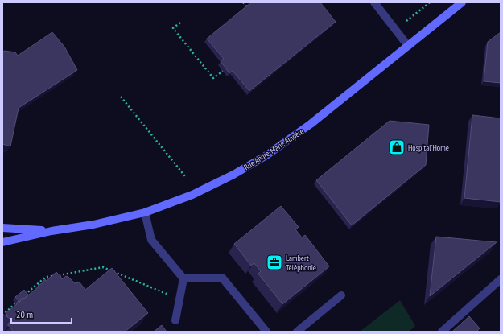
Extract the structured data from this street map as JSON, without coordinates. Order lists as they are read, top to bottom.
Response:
{
  "streets": {
    "street": ["Rue André-Marie Ampère"]
  },
  "places": {
    "shop": ["Hospital'Home"],
    "office": ["Lambert Téléphonie"]
  },
  "scale_bar": "20 m"
}
